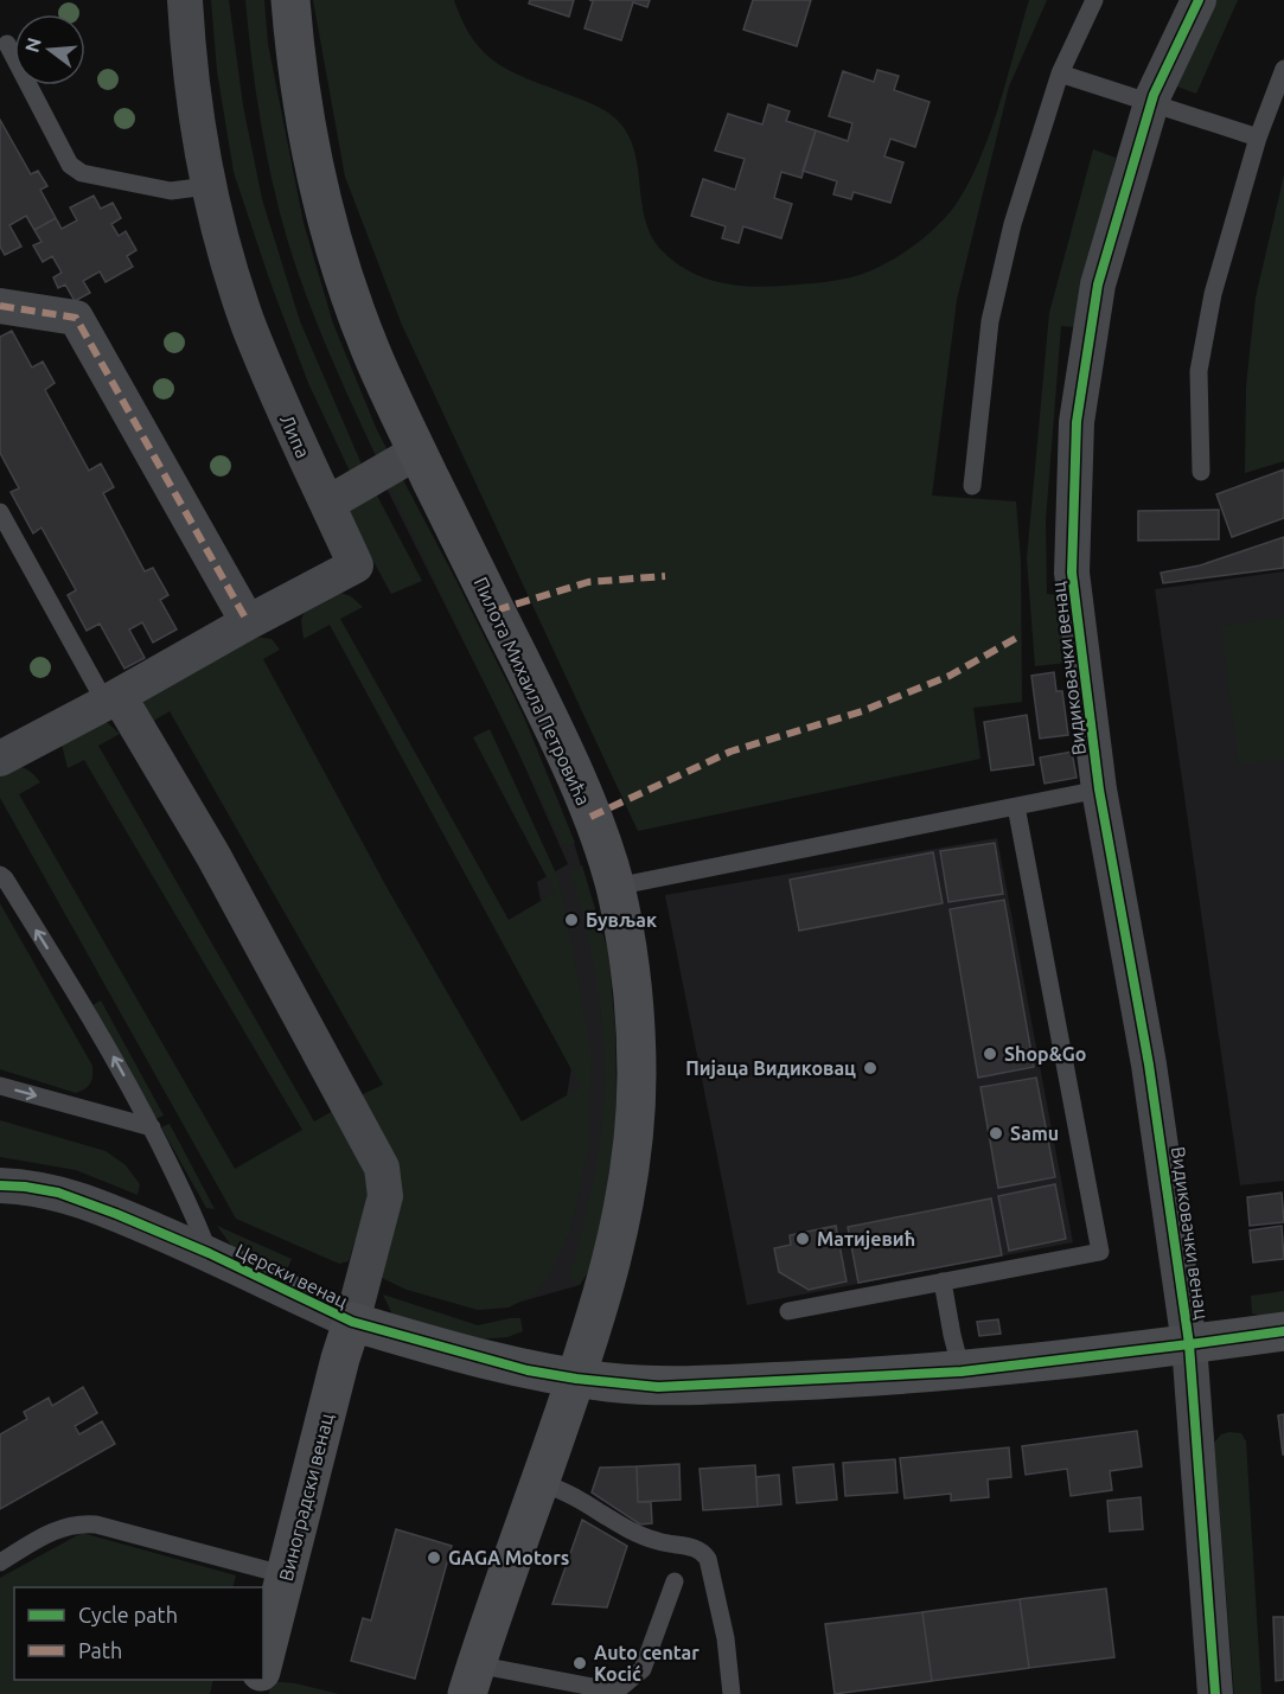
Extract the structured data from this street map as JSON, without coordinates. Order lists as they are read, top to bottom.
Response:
{
  "streets": {
    "main road": [
      "Видиковачки венац",
      "Пилота Михаила Петровића",
      "Церски венац",
      "Виноградски венац"
    ],
    "street": ["Липа"]
  },
  "crossings": [
    ["Видиковачки венац", "Пилота Михаила Петровића"],
    ["Видиковачки венац", "Церски венац"],
    ["Пилота Михаила Петровића", "Церски венац"],
    ["Церски венац", "Виноградски венац"]
  ],
  "places": [
    "Бувљак",
    "Shop&Go",
    "Пијаца Видиковац",
    "Samu",
    "Матијевић",
    "GAGA Motors",
    "Auto centar Kocić"
  ],
  "legend": ["Cycle path", "Path"],
  "north": "left"
}
